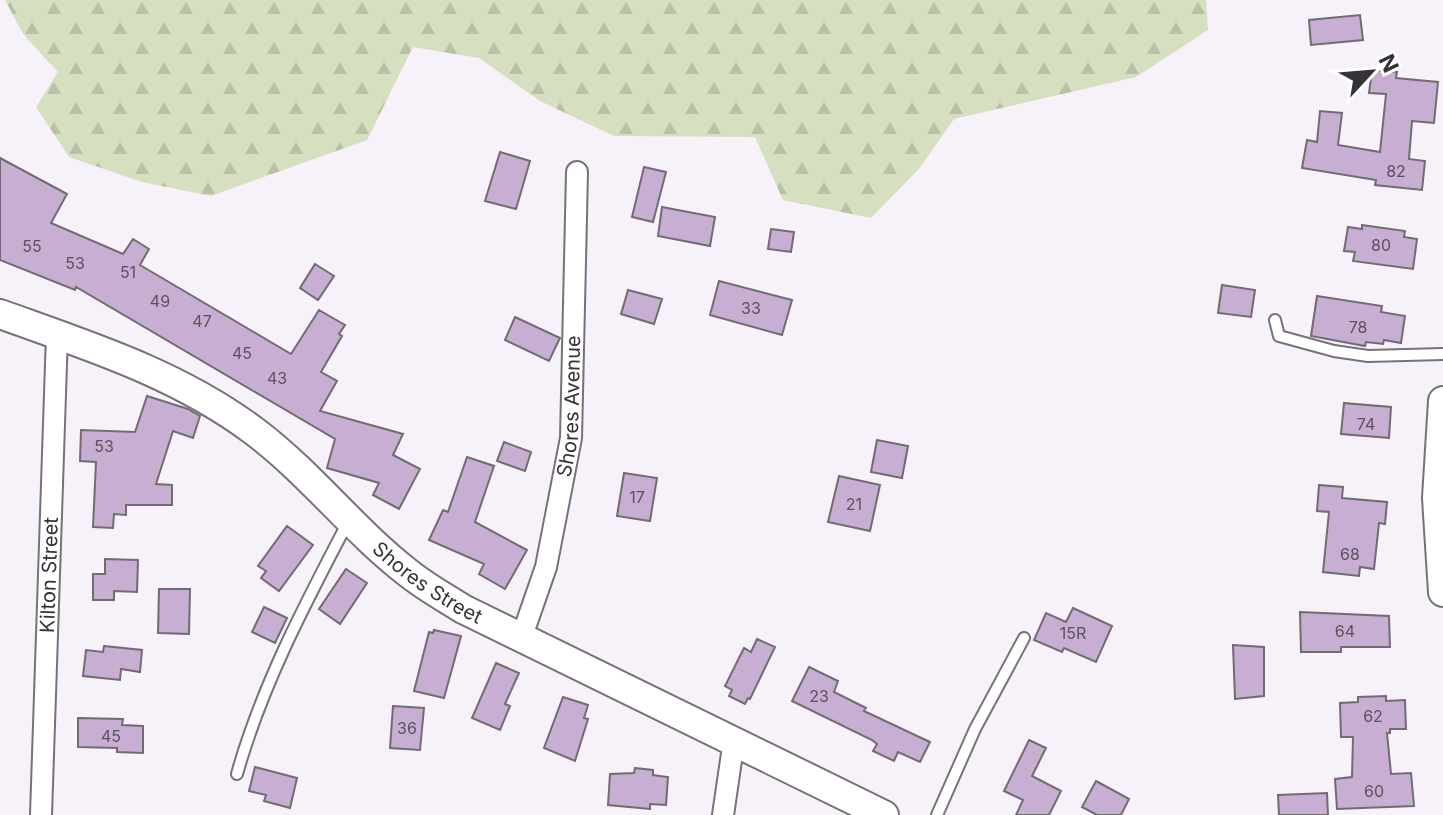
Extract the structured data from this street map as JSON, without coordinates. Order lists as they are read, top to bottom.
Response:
{
  "streets": {
    "street": ["Shores Avenue", "Kilton Street", "Shores Street"]
  },
  "crossings": [
    ["Shores Avenue", "Shores Street"],
    ["Kilton Street", "Shores Street"]
  ],
  "house_numbers": [
    "82",
    "80",
    "55",
    "53",
    "51",
    "49",
    "33",
    "47",
    "78",
    "45",
    "43",
    "74",
    "53",
    "17",
    "21",
    "68",
    "64",
    "15R",
    "23",
    "62",
    "36",
    "45",
    "60"
  ],
  "north": "top right"
}
